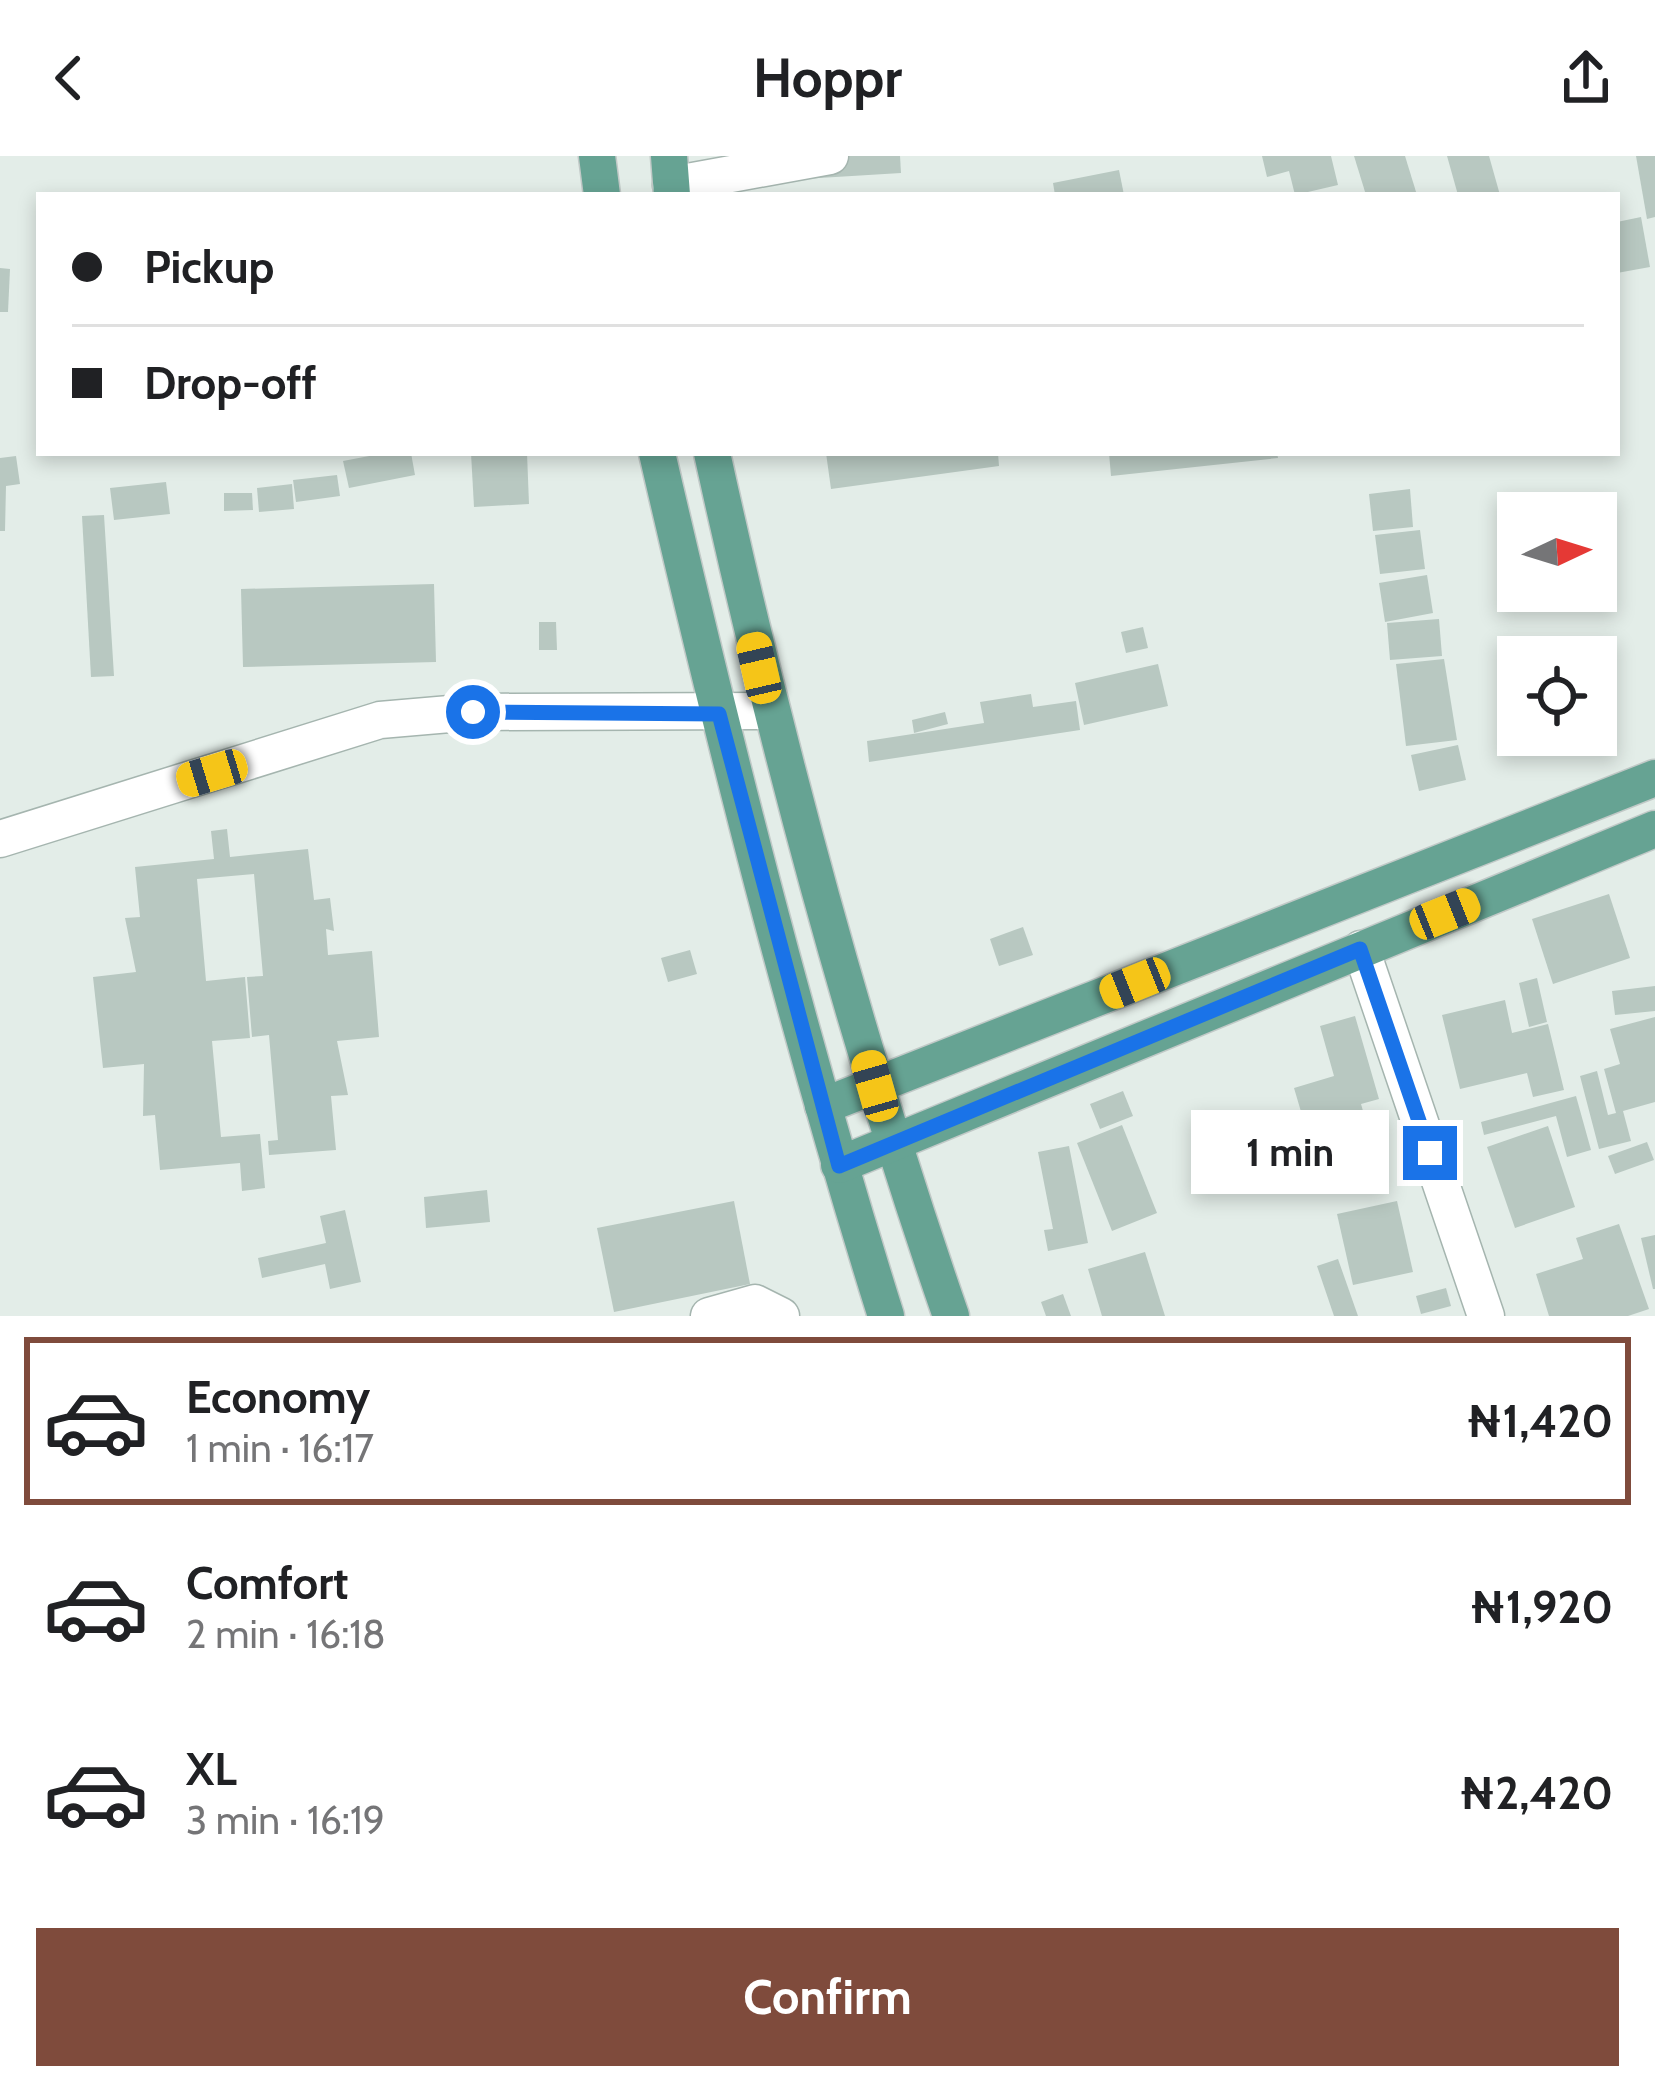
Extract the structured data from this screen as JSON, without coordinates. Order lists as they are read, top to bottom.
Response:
{
  "north": "right",
  "page": {
    "header": "Hoppr",
    "banner": ["Pickup", "Drop-off"],
    "bubble": "1 min",
    "list": [
      {
        "name": "Economy",
        "note": "1 min · 16:17",
        "value": "₦1,420"
      },
      {
        "name": "Comfort",
        "note": "2 min · 16:18",
        "value": "₦1,920"
      },
      {
        "name": "XL",
        "note": "3 min · 16:19",
        "value": "₦2,420"
      }
    ],
    "buttons": "Confirm"
  }
}
